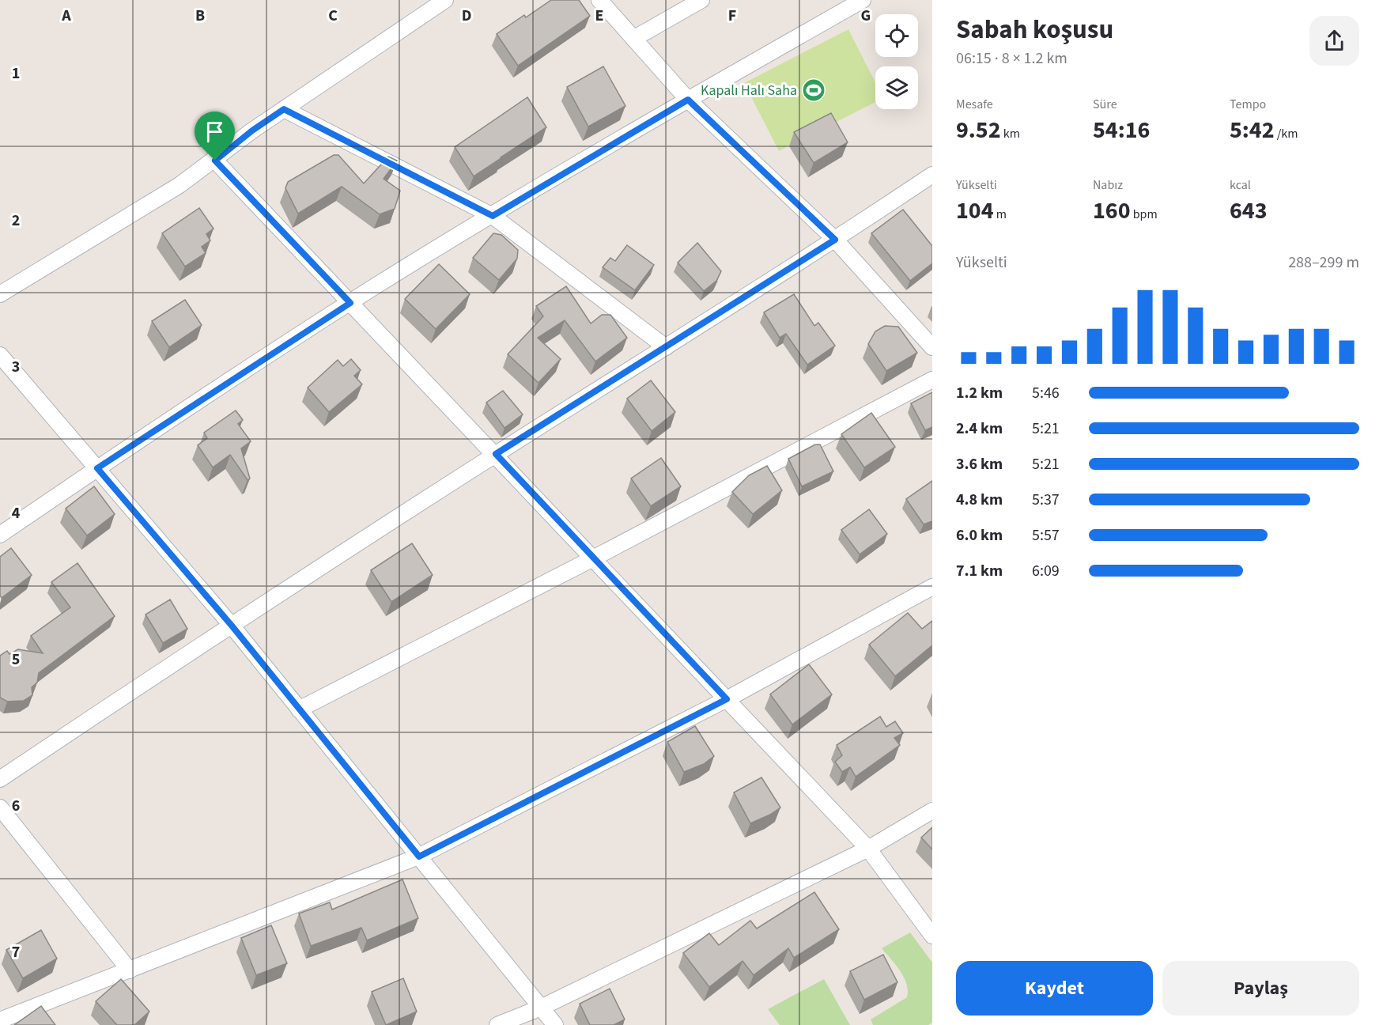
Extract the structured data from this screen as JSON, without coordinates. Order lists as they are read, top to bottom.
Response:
{
  "places": {
    "sports": ["Kapalı Halı Saha"]
  },
  "page": {
    "heading": ["Sabah koşusu", "06:15 · 8 × 1.2 km"],
    "stats": [
      ["Mesafe", "9.52 km"],
      ["Süre", "54:16"],
      ["Tempo", "5:42 /km"],
      ["Yükselti", "104 m"],
      ["Nabız", "160 bpm"],
      ["kcal", "643"]
    ],
    "chart": ["Yükselti", "288–299 m"],
    "list": [
      {
        "name": "1.2 km",
        "note": "5:46"
      },
      {
        "name": "2.4 km",
        "note": "5:21"
      },
      {
        "name": "3.6 km",
        "note": "5:21"
      },
      {
        "name": "4.8 km",
        "note": "5:37"
      },
      {
        "name": "6.0 km",
        "note": "5:57"
      },
      {
        "name": "7.1 km",
        "note": "6:09"
      }
    ],
    "buttons": ["Kaydet", "Paylaş"]
  },
  "grid": {
    "columns": [
      "A",
      "B",
      "C",
      "D",
      "E",
      "F",
      "G"
    ],
    "rows": [
      "1",
      "2",
      "3",
      "4",
      "5",
      "6",
      "7"
    ]
  }
}
